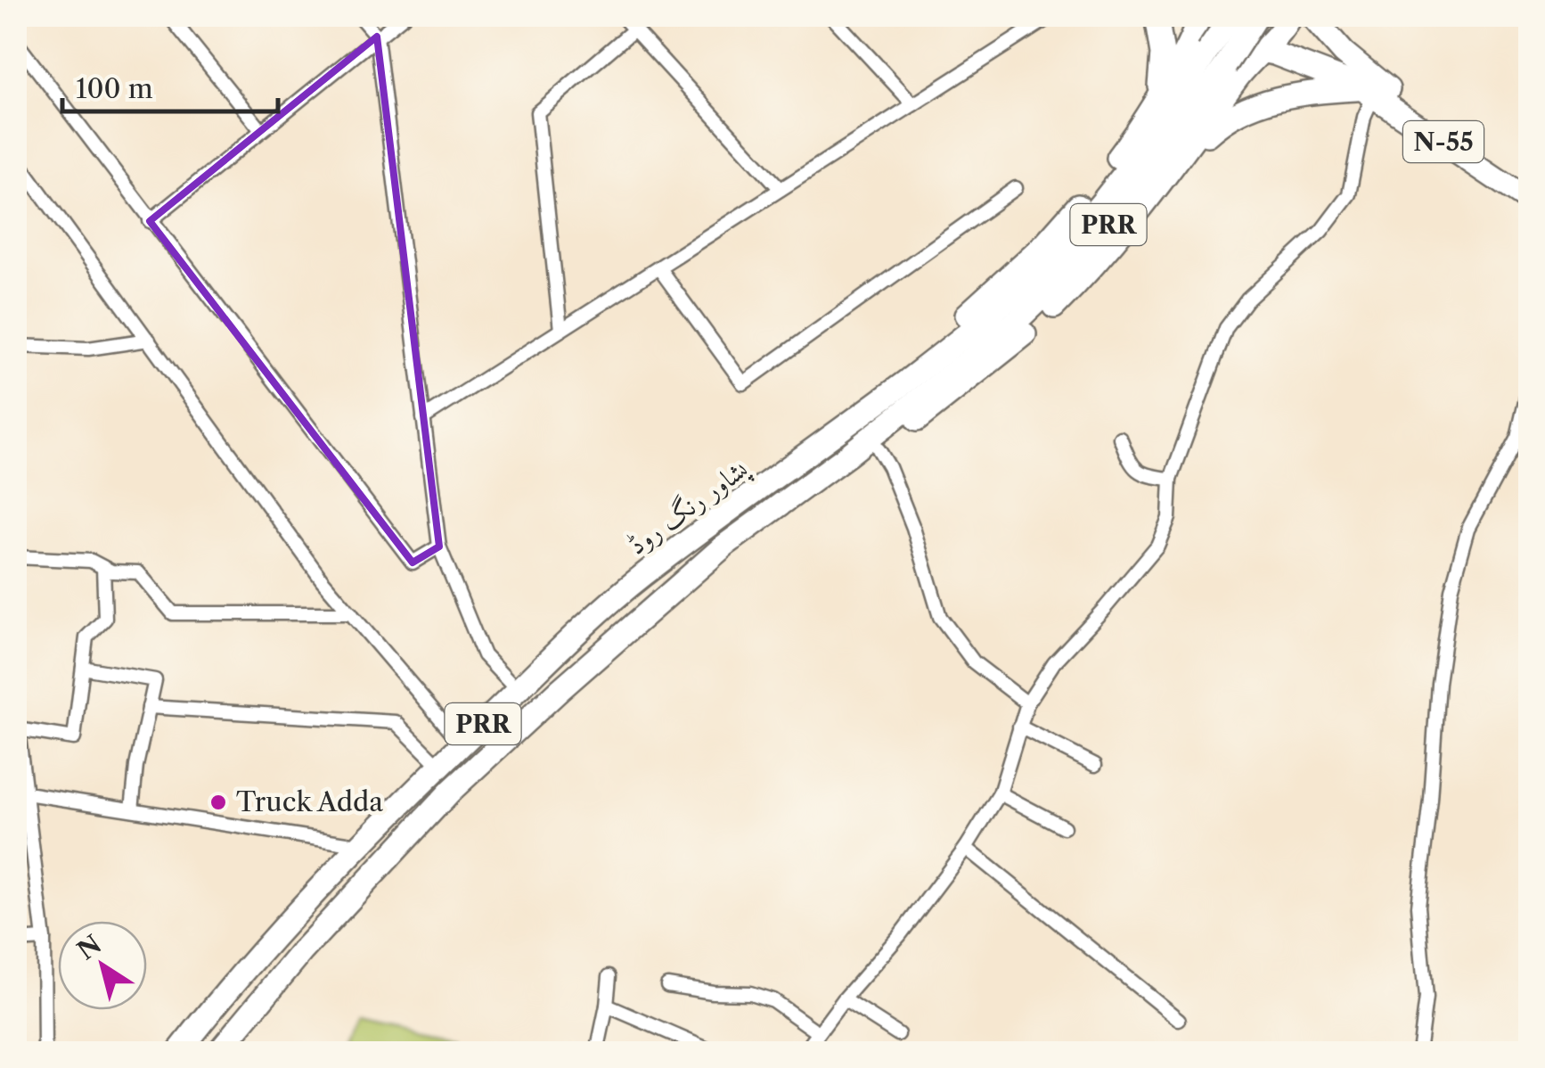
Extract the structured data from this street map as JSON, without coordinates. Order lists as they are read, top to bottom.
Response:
{
  "streets": {
    "highway": ["N-55", "PRR", "پشاور رنگ روڈ"]
  },
  "places": ["Truck Adda"],
  "scale_bar": "100 m",
  "north": "top left"
}
